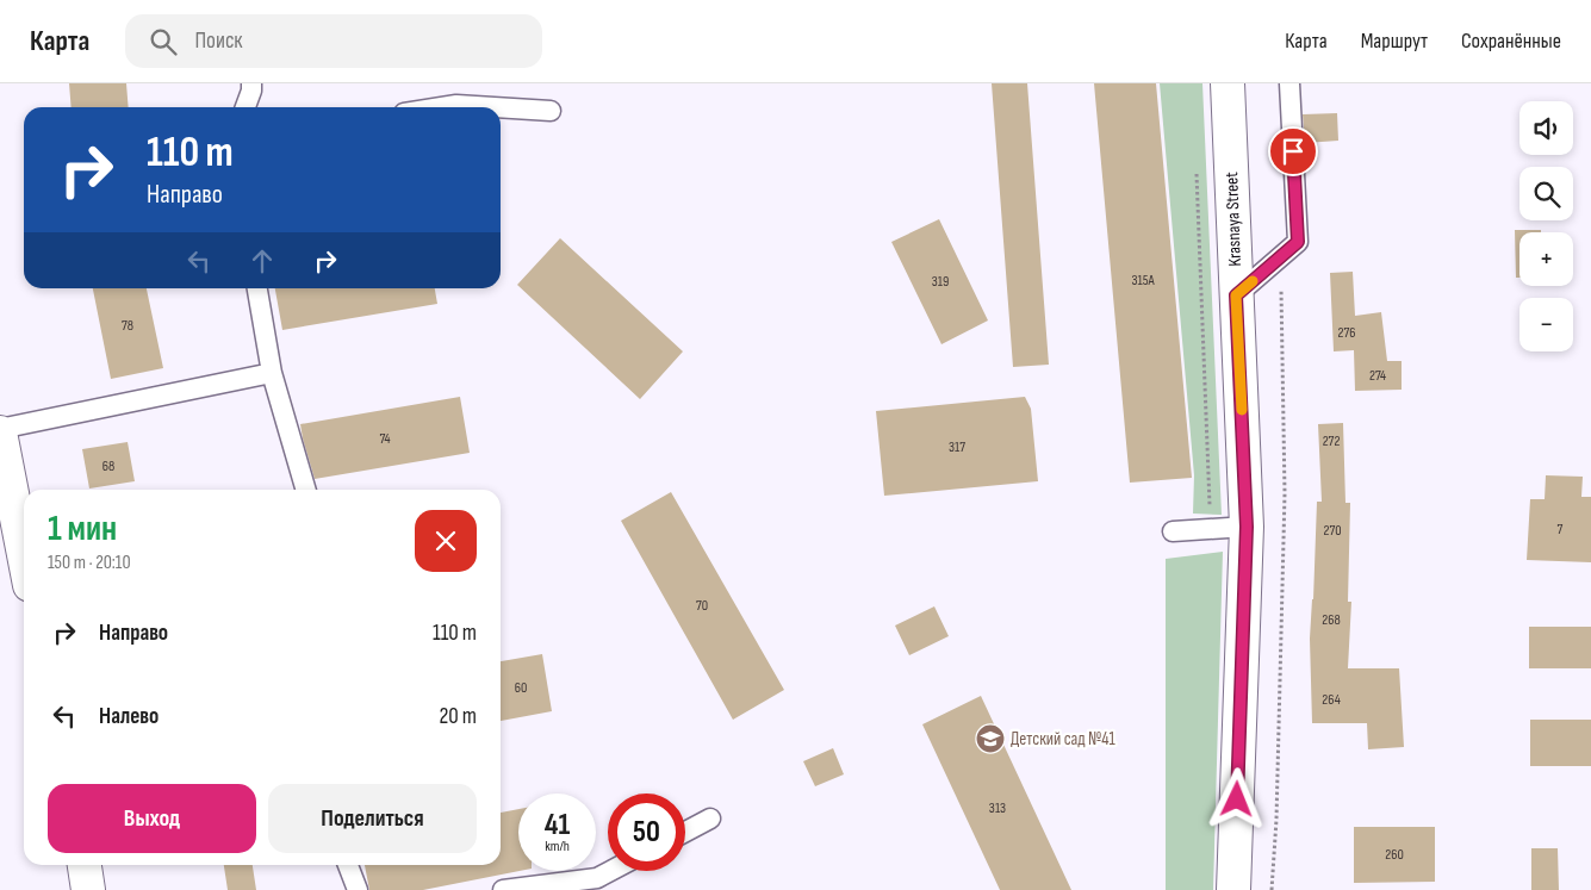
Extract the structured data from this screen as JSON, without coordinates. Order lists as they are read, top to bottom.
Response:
{
  "streets": {
    "main road": ["Krasnaya Street"]
  },
  "places": {
    "school or university": ["Детский сад №41"]
  },
  "house_numbers": [
    "315А",
    "319",
    "78",
    "276",
    "274",
    "74",
    "272",
    "317",
    "68",
    "7",
    "270",
    "70",
    "268",
    "60",
    "264",
    "313",
    "260"
  ],
  "page": {
    "header": "Карта",
    "search": "Поиск",
    "nav": ["Карта", "Маршрут", "Сохранённые"],
    "map_buttons": ["+", "−"],
    "turn": ["110 m", "Направо"],
    "heading": ["1 мин", "150 m · 20:10"],
    "list": [
      {
        "name": "Направо",
        "value": "110 m"
      },
      {
        "name": "Налево",
        "value": "20 m"
      }
    ],
    "buttons": ["Выход", "Поделиться"],
    "speed": "41 km/h",
    "limit": "50"
  }
}
